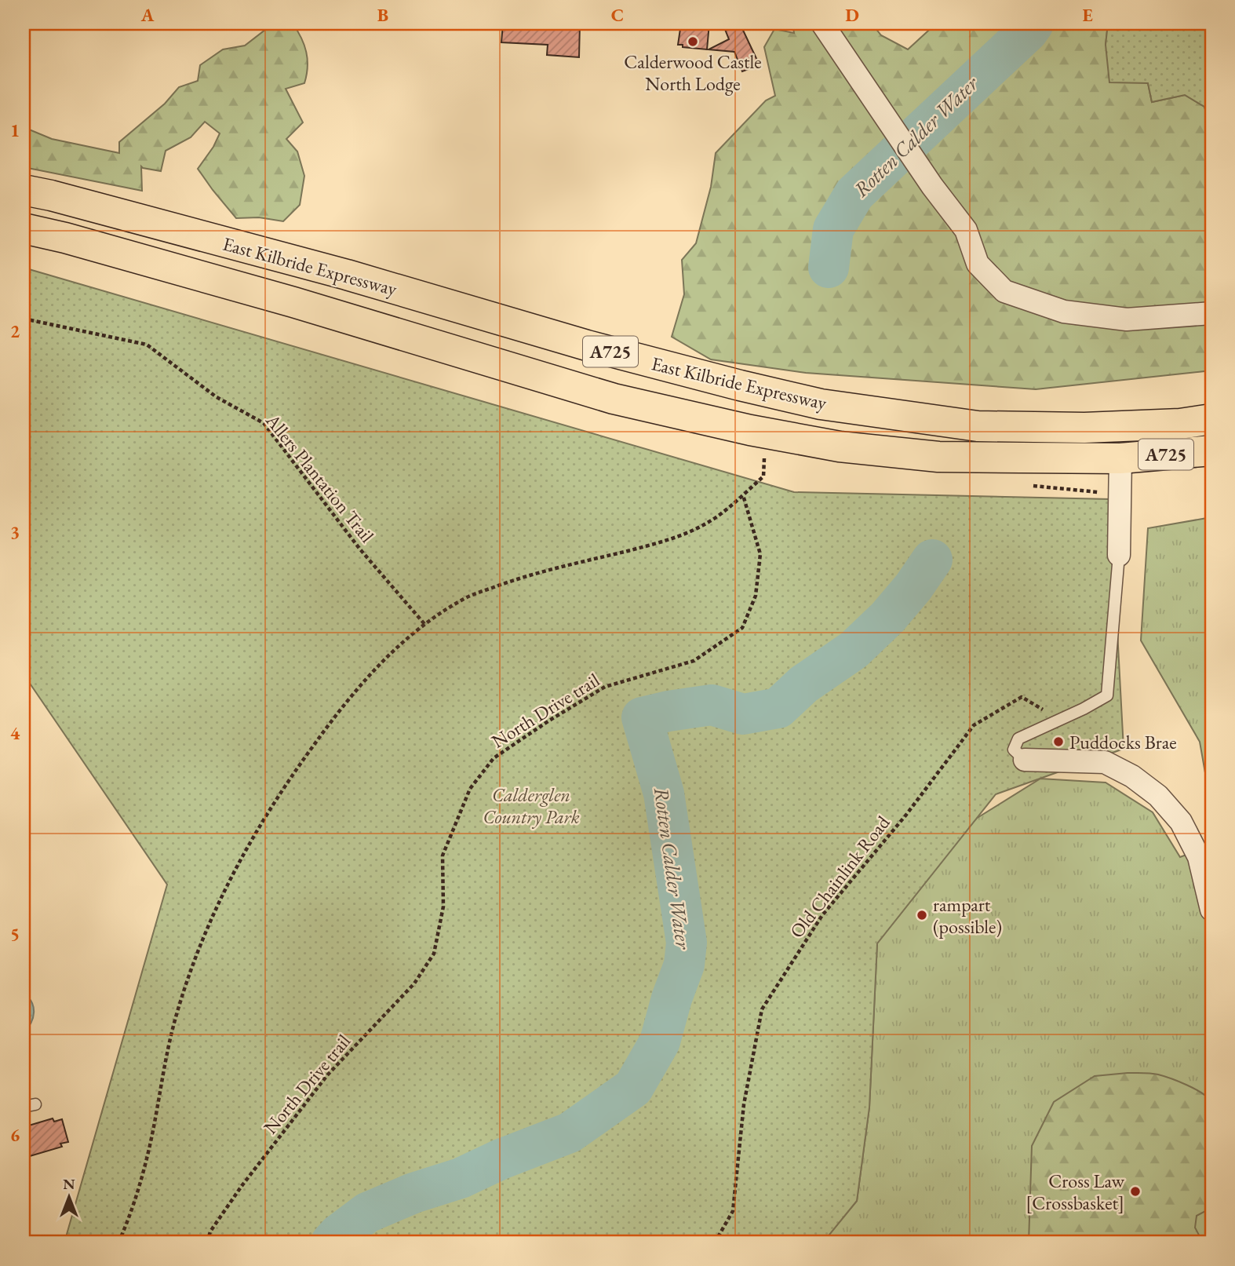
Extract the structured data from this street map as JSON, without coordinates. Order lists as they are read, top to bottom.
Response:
{
  "streets": {
    "highway": ["East Kilbride Expressway", "A725"],
    "path": ["Allers Plantation Trail", "North Drive trail", "Old Chainlink Road"]
  },
  "water": ["Rotten Calder Water"],
  "parks": ["Calderglen Country Park"],
  "places": [
    "Calderwood Castle North Lodge",
    "Puddocks Brae",
    "rampart (possible)",
    "Cross Law [Crossbasket]"
  ],
  "north": "top",
  "grid": {
    "columns": [
      "A",
      "B",
      "C",
      "D",
      "E"
    ],
    "rows": [
      "1",
      "2",
      "3",
      "4",
      "5",
      "6"
    ]
  }
}
